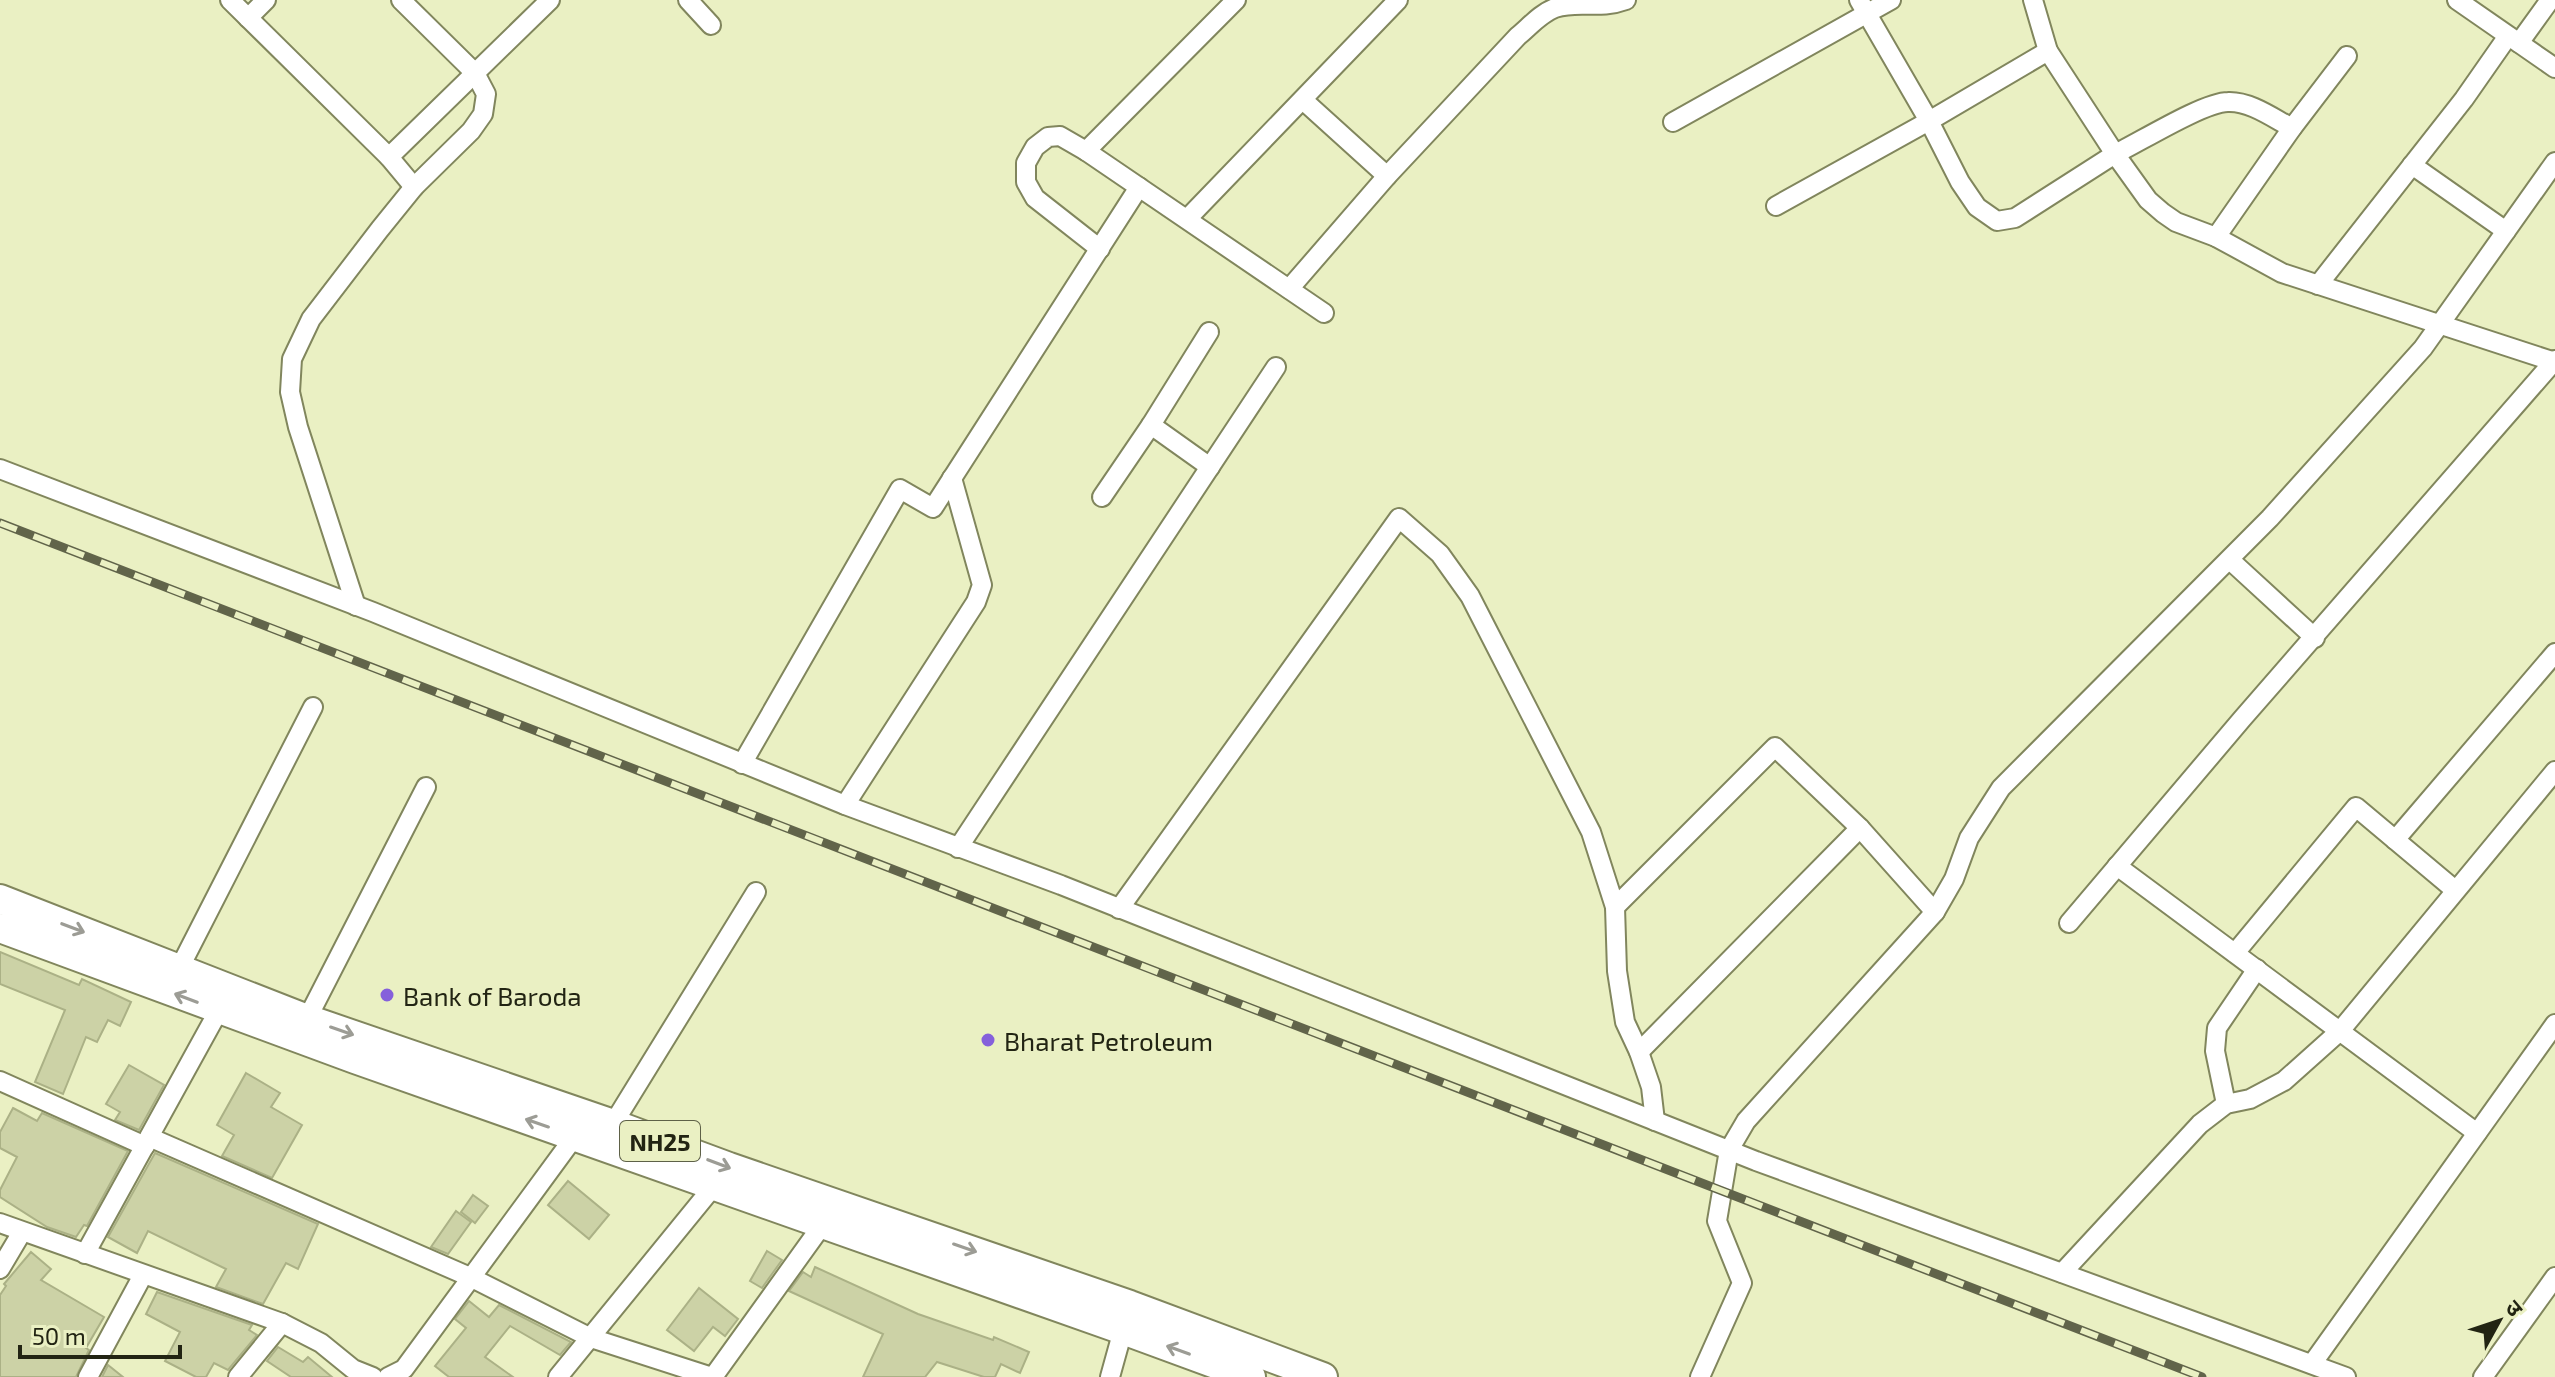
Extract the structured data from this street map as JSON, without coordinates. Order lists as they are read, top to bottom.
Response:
{
  "streets": {
    "main road": ["NH25"]
  },
  "places": ["Bank of Baroda", "Bharat Petroleum"],
  "scale_bar": "50 m",
  "north": "top right"
}
